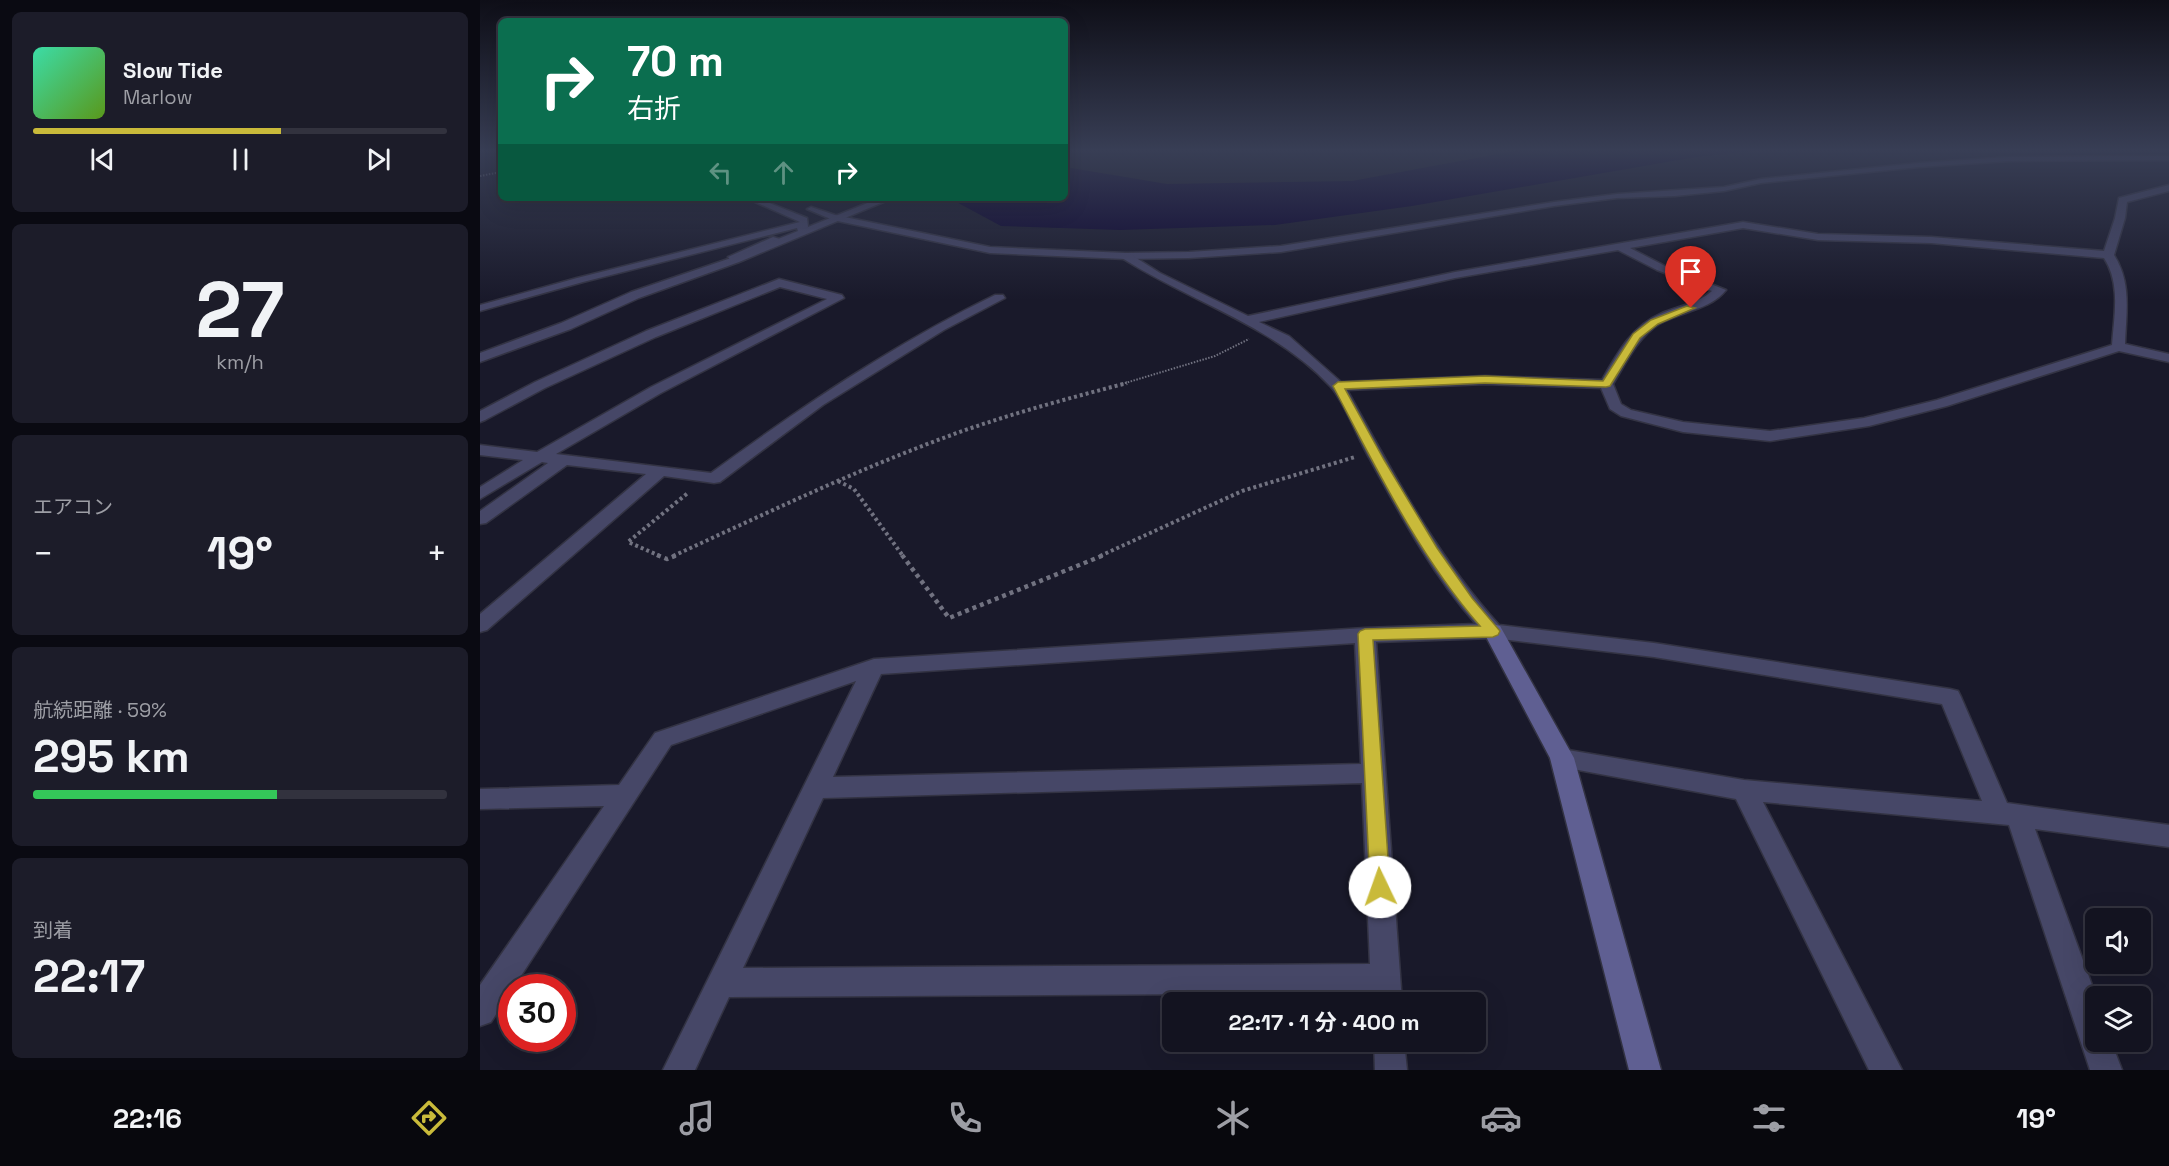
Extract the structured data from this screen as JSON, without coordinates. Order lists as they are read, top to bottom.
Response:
{
  "page": {
    "turn": ["70 m", "右折"],
    "song": ["Slow Tide", "Marlow"],
    "tile": [
      ["27", "km/h"],
      "エアコン",
      ["航続距離 · 59%", "295 km"],
      ["到着", "22:17"]
    ],
    "heat": ["−", "19°", "+"],
    "limit": "30",
    "trip": "22:17 · 1 分 · 400 m",
    "tabs": ["22:16", "19°"]
  }
}
